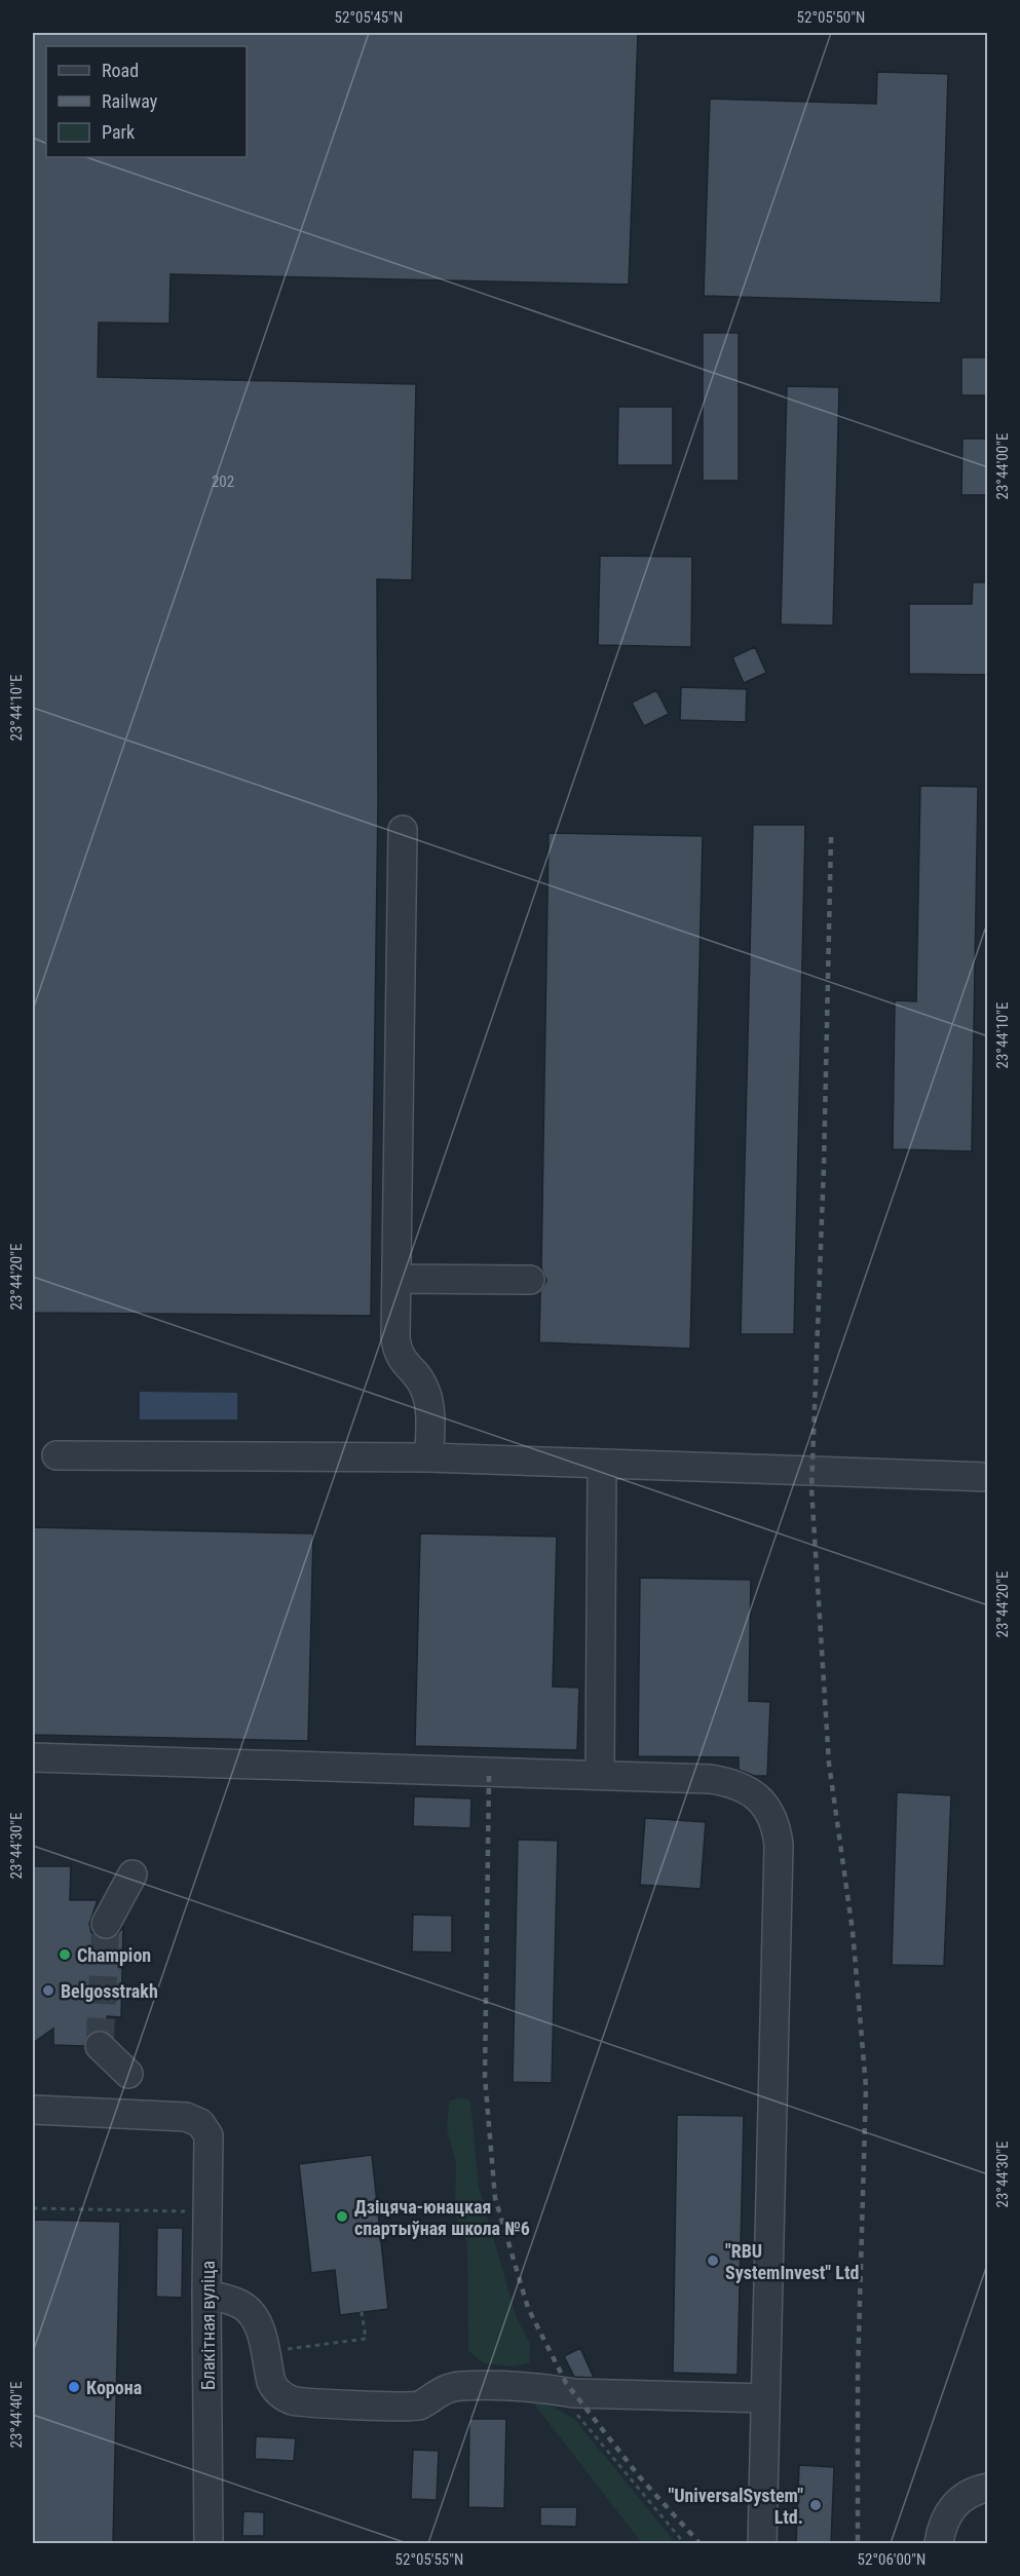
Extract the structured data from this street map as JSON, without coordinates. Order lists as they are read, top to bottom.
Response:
{
  "streets": {
    "street": ["Блакітная вуліца"]
  },
  "places": [
    "Champion",
    "Belgosstrakh",
    "Дзіцяча-юнацкая спартыўная школа №6",
    "\"RBU SystemInvest\" Ltd",
    "Корона",
    "\"UniversalSystem\" Ltd."
  ],
  "house_numbers": ["202"],
  "legend": ["Road", "Railway", "Park"],
  "coordinates": [
    "52°05'45\"N",
    "52°05'50\"N",
    "23°44'00\"E",
    "23°44'10\"E",
    "23°44'20\"E",
    "23°44'30\"E",
    "23°44'40\"E",
    "52°05'55\"N",
    "52°06'00\"N"
  ]
}
